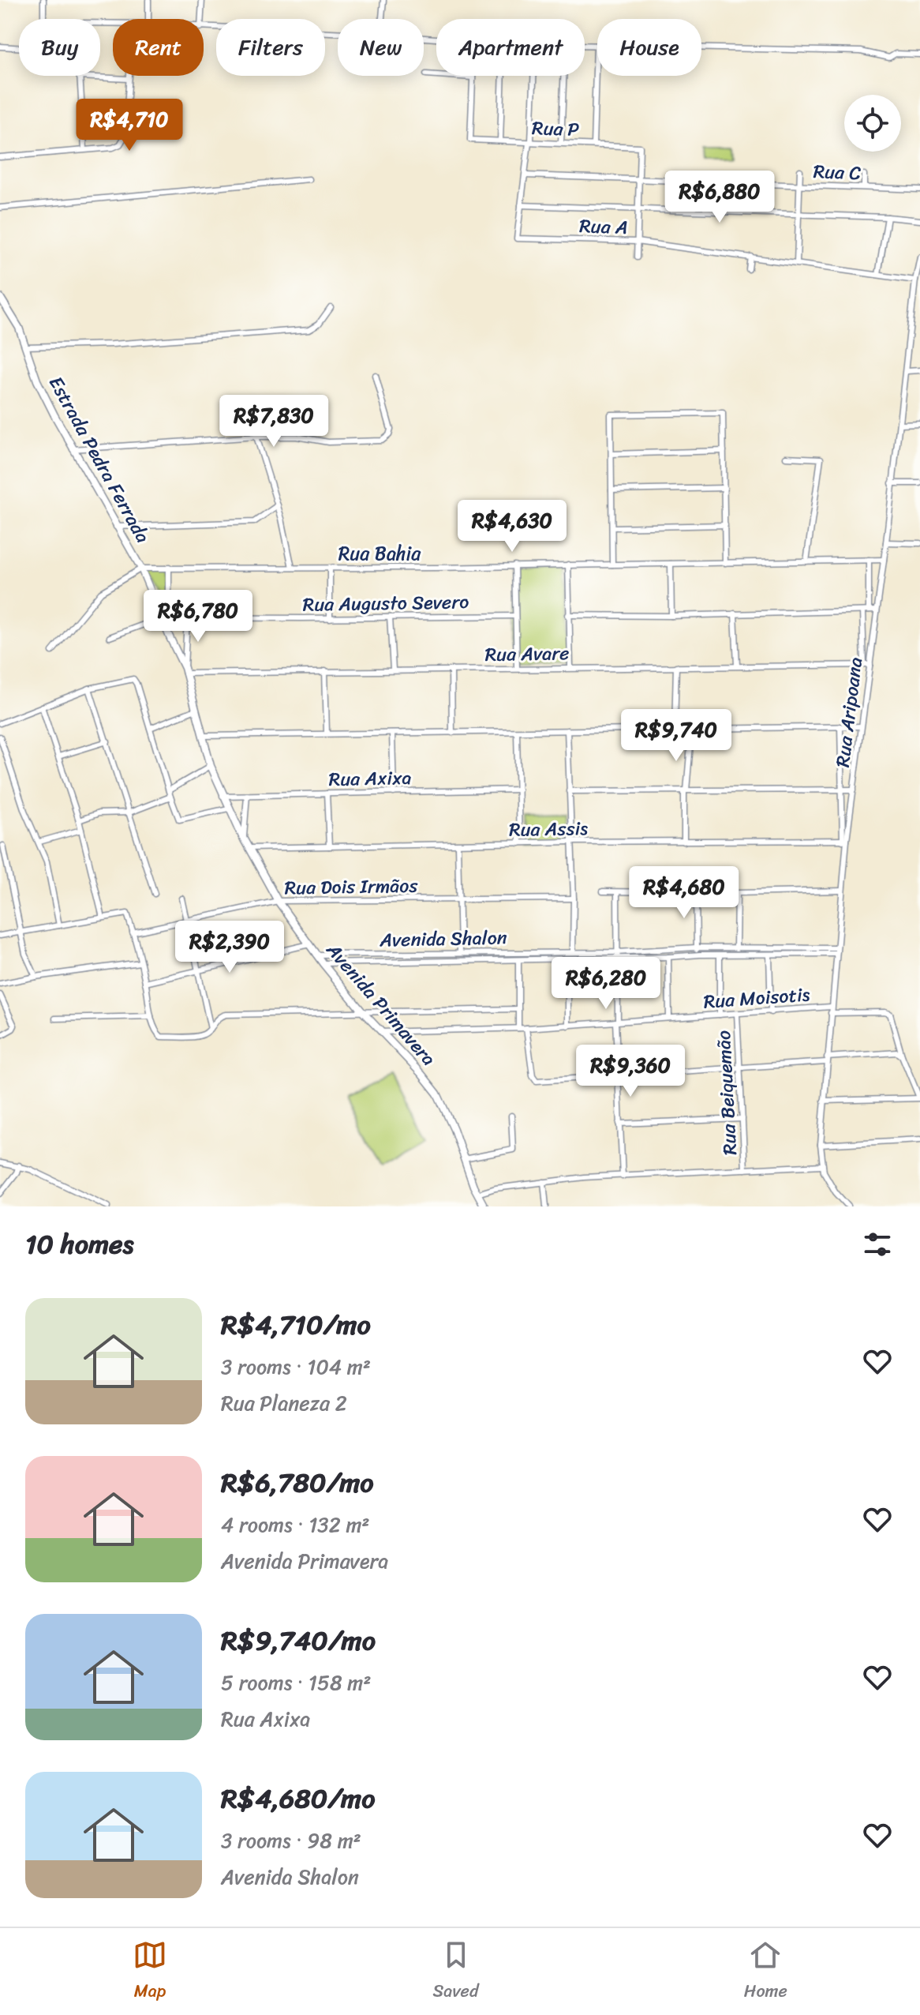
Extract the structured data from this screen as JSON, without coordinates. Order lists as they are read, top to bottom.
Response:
{
  "streets": {
    "street": [
      "Rua P",
      "Rua C",
      "Rua A",
      "Estrada Pedra Ferrada",
      "Rua Bahia",
      "Rua Augusto Severo",
      "Rua Avare",
      "Rua Aripoana",
      "Rua Axixa",
      "Rua Assis",
      "Rua Dois Irmãos",
      "Avenida Shalon",
      "Rua Moisotis",
      "Avenida Primavera",
      "Rua Beiquemão"
    ]
  },
  "crossings": [
    ["Rua P", "Rua C"],
    ["Rua A", "Rua Aripoana"],
    ["Estrada Pedra Ferrada", "Rua Bahia"],
    ["Estrada Pedra Ferrada", "Rua Augusto Severo"],
    ["Estrada Pedra Ferrada", "Avenida Primavera"],
    ["Rua Bahia", "Rua Aripoana"],
    ["Rua Augusto Severo", "Avenida Primavera"],
    ["Rua Avare", "Rua Aripoana"],
    ["Rua Avare", "Avenida Primavera"],
    ["Rua Aripoana", "Rua Assis"],
    ["Rua Aripoana", "Avenida Shalon"],
    ["Rua Aripoana", "Rua Moisotis"],
    ["Rua Axixa", "Avenida Primavera"],
    ["Rua Assis", "Avenida Primavera"],
    ["Rua Dois Irmãos", "Avenida Primavera"],
    ["Avenida Shalon", "Avenida Primavera"],
    ["Rua Moisotis", "Avenida Primavera"],
    ["Rua Moisotis", "Rua Beiquemão"]
  ],
  "page": {
    "chip": [
      "Buy",
      "Rent",
      "Filters",
      "New",
      "Apartment",
      "House"
    ],
    "price": [
      "R$4,710",
      "R$6,880",
      "R$7,830",
      "R$4,630",
      "R$6,780",
      "R$9,740",
      "R$4,680",
      "R$2,390",
      "R$6,280",
      "R$9,360"
    ],
    "heading": "10 homes",
    "list": [
      {
        "name": "R$4,710/mo",
        "note": "3 rooms · 104 m² · Rua Planeza 2"
      },
      {
        "name": "R$6,780/mo",
        "note": "4 rooms · 132 m² · Avenida Primavera"
      },
      {
        "name": "R$9,740/mo",
        "note": "5 rooms · 158 m² · Rua Axixa"
      },
      {
        "name": "R$4,680/mo",
        "note": "3 rooms · 98 m² · Avenida Shalon"
      }
    ],
    "tabs": ["Map", "Saved", "Home"]
  }
}
